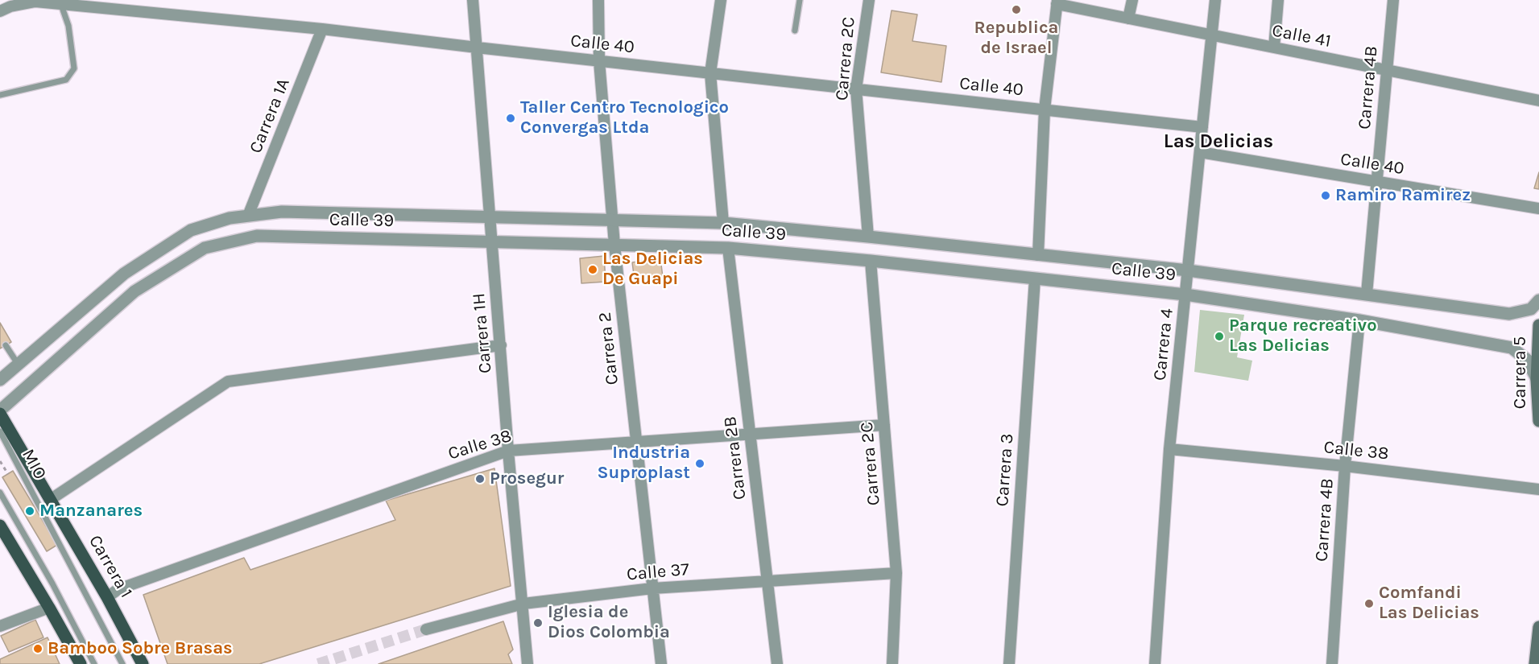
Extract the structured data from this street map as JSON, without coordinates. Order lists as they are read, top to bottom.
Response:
{
  "streets": {
    "main road": ["Carrera 5", "Carrera 1"],
    "street": [
      "Calle 41",
      "Calle 40",
      "Carrera 2C",
      "Carrera 4B",
      "Carrera 1A",
      "Calle 39",
      "Carrera 1H",
      "Carrera 4",
      "Carrera 2",
      "Calle 38",
      "Carrera 2B",
      "Carrera 3",
      "Calle 37"
    ],
    "lane": ["MIO"]
  },
  "crossings": [
    ["Calle 41", "Carrera 4B"],
    ["Calle 41", "Carrera 4"],
    ["Calle 40", "Carrera 2C"],
    ["Calle 40", "Carrera 4B"],
    ["Calle 40", "Carrera 1A"],
    ["Calle 40", "Carrera 1H"],
    ["Calle 40", "Carrera 4"],
    ["Calle 40", "Carrera 2"],
    ["Carrera 2C", "Calle 39"],
    ["Carrera 2C", "Calle 38"],
    ["Carrera 2C", "Calle 37"],
    ["Carrera 4B", "Calle 39"],
    ["Carrera 4B", "Calle 38"],
    ["Carrera 1A", "Calle 39"],
    ["Calle 39", "Carrera 1H"],
    ["Calle 39", "Carrera 4"],
    ["Calle 39", "Carrera 2"],
    ["Calle 39", "Carrera 5"],
    ["Calle 39", "Carrera 2B"],
    ["Calle 39", "Carrera 3"],
    ["Calle 39", "Carrera 1"],
    ["Carrera 1H", "Calle 38"],
    ["Carrera 1H", "Calle 37"],
    ["Carrera 4", "Calle 38"],
    ["Carrera 2", "Calle 38"],
    ["Carrera 2", "Calle 37"],
    ["Calle 38", "Carrera 2B"],
    ["Calle 38", "Carrera 1"],
    ["Carrera 2B", "Calle 37"]
  ],
  "districts": ["Las Delicias"],
  "places": [
    "Republica de Israel",
    "Taller Centro Tecnologico Convergas Ltda",
    "Ramiro Ramirez",
    "Las Delicias De Guapi",
    "Parque recreativo Las Delicias",
    "Industria Suproplast",
    "Prosegur",
    "Manzanares",
    "Comfandi Las Delicias",
    "Iglesia de Dios Colombia",
    "Bamboo Sobre Brasas"
  ]
}
